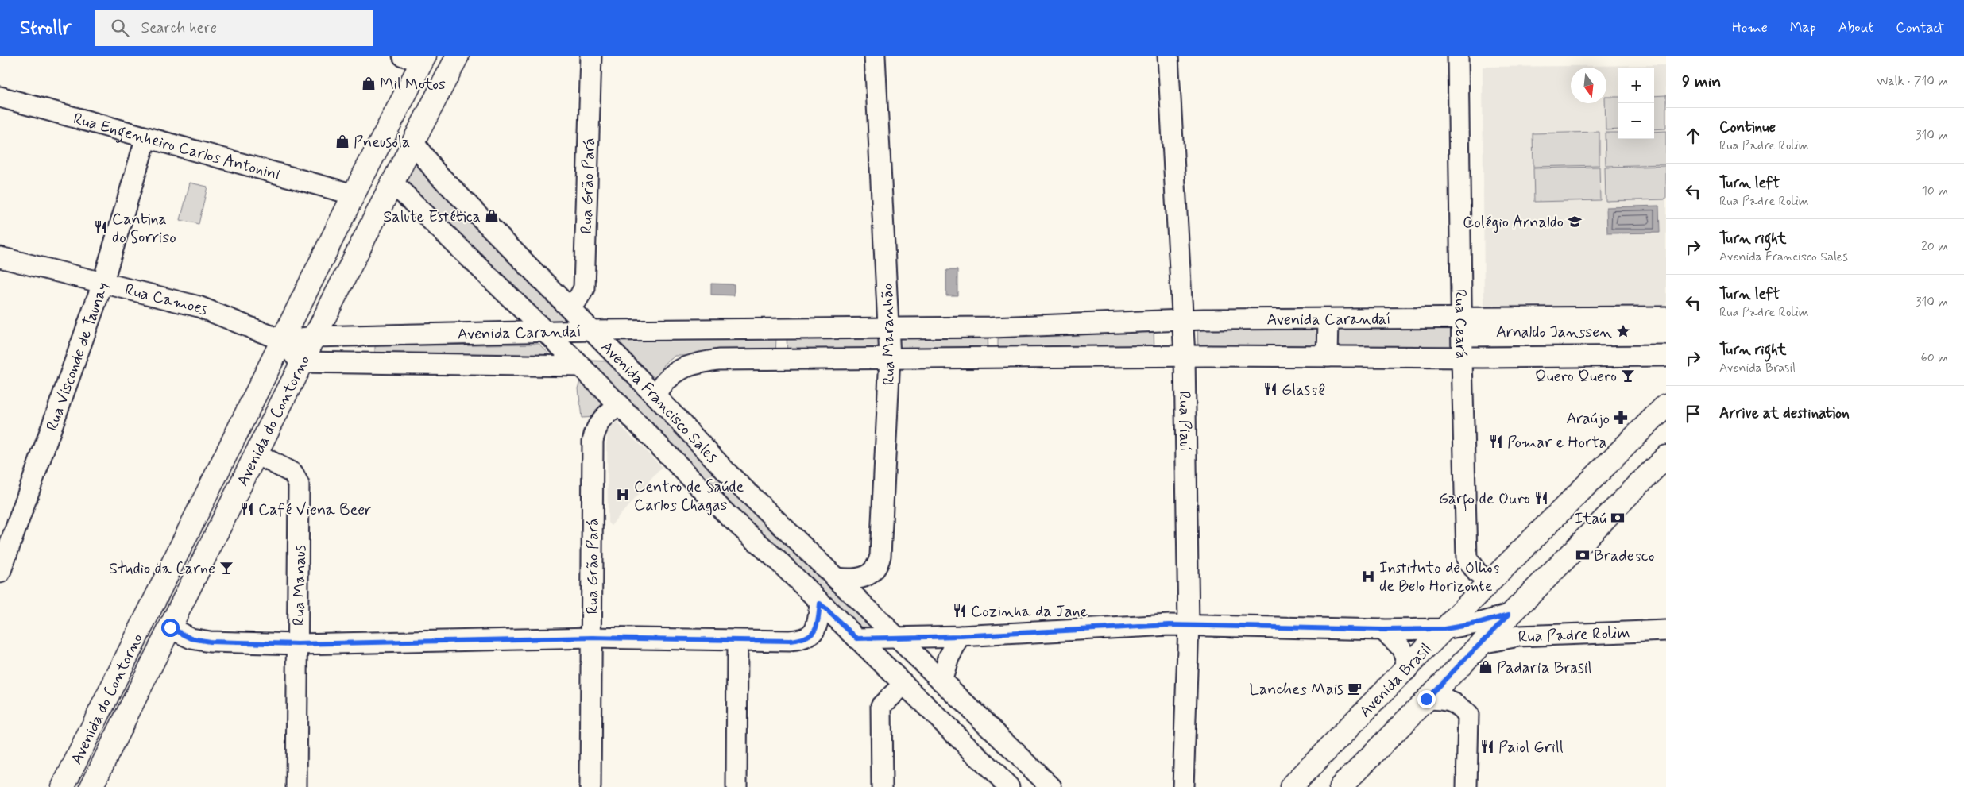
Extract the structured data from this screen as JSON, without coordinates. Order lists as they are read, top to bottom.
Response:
{
  "streets": {
    "main road": ["Avenida do Contorno", "Avenida Brasil"],
    "street": [
      "Rua Engenheiro Carlos Antonini",
      "Rua Grão Pará",
      "Rua Camoes",
      "Avenida Carandaí",
      "Rua Ceará",
      "Rua Maranhão",
      "Rua Visconde de Taunay",
      "Avenida Francisco Sales",
      "Rua Piauí",
      "Rua Manaus",
      "Rua Padre Rolim"
    ]
  },
  "crossings": [
    ["Rua Engenheiro Carlos Antonini", "Rua Visconde de Taunay"],
    ["Rua Engenheiro Carlos Antonini", "Avenida do Contorno"],
    ["Rua Grão Pará", "Avenida Francisco Sales"],
    ["Rua Camoes", "Avenida Carandaí"],
    ["Rua Camoes", "Rua Visconde de Taunay"],
    ["Rua Camoes", "Avenida do Contorno"],
    ["Avenida Carandaí", "Rua Ceará"],
    ["Avenida Carandaí", "Rua Maranhão"],
    ["Avenida Carandaí", "Avenida Francisco Sales"],
    ["Avenida Carandaí", "Avenida do Contorno"],
    ["Avenida Carandaí", "Rua Piauí"],
    ["Rua Ceará", "Avenida Brasil"],
    ["Rua Maranhão", "Avenida Francisco Sales"],
    ["Avenida Francisco Sales", "Avenida do Contorno"],
    ["Avenida Francisco Sales", "Rua Padre Rolim"],
    ["Avenida do Contorno", "Rua Manaus"],
    ["Rua Piauí", "Rua Padre Rolim"],
    ["Rua Padre Rolim", "Avenida Brasil"]
  ],
  "places": {
    "shop": [
      "Mil Motos",
      "Pneusola",
      "Salute Estética",
      "Padaria Brasil"
    ],
    "school or university": ["Colégio Arnaldo"],
    "restaurant": [
      "Cantina do Sorriso",
      "Glassê",
      "Pomar e Horta",
      "Garfo de Ouro",
      "Café Viena Beer",
      "Cozinha da Jane",
      "Paiol Grill"
    ],
    "place": ["Arnaldo Janssen"],
    "bar": ["Quero Quero", "Studio da Carne"],
    "pharmacy": ["Araújo"],
    "hospital": ["Centro de Saúde Carlos Chagas", "Instituto de Olhos de Belo Horizonte"],
    "bank": ["Itaú", "Bradesco"],
    "cafe": ["Lanches Mais"]
  },
  "north": "bottom",
  "page": {
    "header": "Strollr",
    "search": "Search here",
    "nav": [
      "Home",
      "Map",
      "About",
      "Contact"
    ],
    "heading": ["9 min", "Walk · 710 m"],
    "map_buttons": ["+", "−"],
    "list": [
      ["Continue", "Rua Padre Rolim", "310 m"],
      ["Turn left", "Rua Padre Rolim", "10 m"],
      ["Turn right", "Avenida Francisco Sales", "20 m"],
      ["Turn left", "Rua Padre Rolim", "310 m"],
      ["Turn right", "Avenida Brasil", "60 m"],
      "Arrive at destination"
    ]
  }
}
